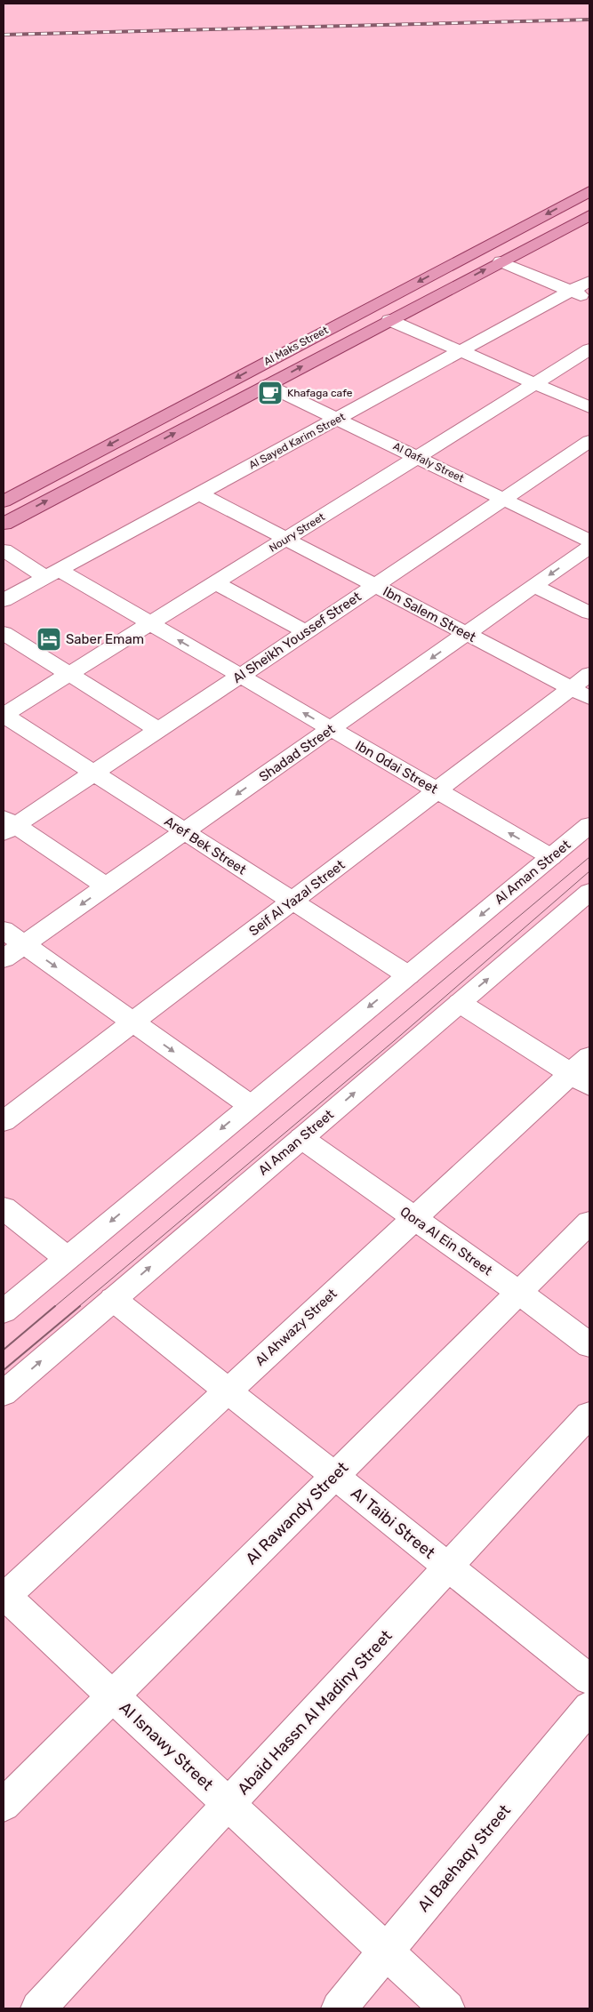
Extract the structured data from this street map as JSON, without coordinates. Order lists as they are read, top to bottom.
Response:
{
  "streets": {
    "main road": ["Al Maks Street"],
    "street": [
      "Al Sayed Karim Street",
      "Al Qafaly Street",
      "Noury Street",
      "Ibn Salem Street",
      "Al Sheikh Youssef Street",
      "Shadad Street",
      "Ibn Odai Street",
      "Aref Bek Street",
      "Al Aman Street",
      "Seif Al Yazal Street",
      "Qora Al Ein Street",
      "Al Ahwazy Street",
      "Al Rawandy Street",
      "Al Taibi Street",
      "Abaid Hassn Al Madiny Street",
      "Al Isnawy Street",
      "Al Baehaqy Street"
    ]
  },
  "crossings": [
    ["Al Maks Street", "Al Qafaly Street"],
    ["Al Sayed Karim Street", "Al Qafaly Street"],
    ["Al Sayed Karim Street", "Ibn Salem Street"],
    ["Al Sayed Karim Street", "Ibn Odai Street"],
    ["Al Qafaly Street", "Noury Street"],
    ["Al Qafaly Street", "Al Sheikh Youssef Street"],
    ["Noury Street", "Ibn Salem Street"],
    ["Noury Street", "Ibn Odai Street"],
    ["Noury Street", "Aref Bek Street"],
    ["Ibn Salem Street", "Al Sheikh Youssef Street"],
    ["Ibn Salem Street", "Shadad Street"],
    ["Ibn Salem Street", "Seif Al Yazal Street"],
    ["Al Sheikh Youssef Street", "Ibn Odai Street"],
    ["Al Sheikh Youssef Street", "Aref Bek Street"],
    ["Shadad Street", "Ibn Odai Street"],
    ["Shadad Street", "Aref Bek Street"],
    ["Ibn Odai Street", "Al Aman Street"],
    ["Ibn Odai Street", "Seif Al Yazal Street"],
    ["Aref Bek Street", "Al Aman Street"],
    ["Aref Bek Street", "Seif Al Yazal Street"],
    ["Al Aman Street", "Qora Al Ein Street"],
    ["Al Aman Street", "Al Taibi Street"],
    ["Qora Al Ein Street", "Al Ahwazy Street"],
    ["Qora Al Ein Street", "Al Rawandy Street"],
    ["Al Ahwazy Street", "Al Taibi Street"],
    ["Al Ahwazy Street", "Al Isnawy Street"],
    ["Al Rawandy Street", "Al Taibi Street"],
    ["Al Rawandy Street", "Al Isnawy Street"],
    ["Al Taibi Street", "Abaid Hassn Al Madiny Street"],
    ["Abaid Hassn Al Madiny Street", "Al Isnawy Street"],
    ["Al Isnawy Street", "Al Baehaqy Street"]
  ],
  "one_way": ["Shadad Street"],
  "places": {
    "cafe": ["Khafaga cafe"],
    "hotel": ["Saber Emam"]
  }
}
